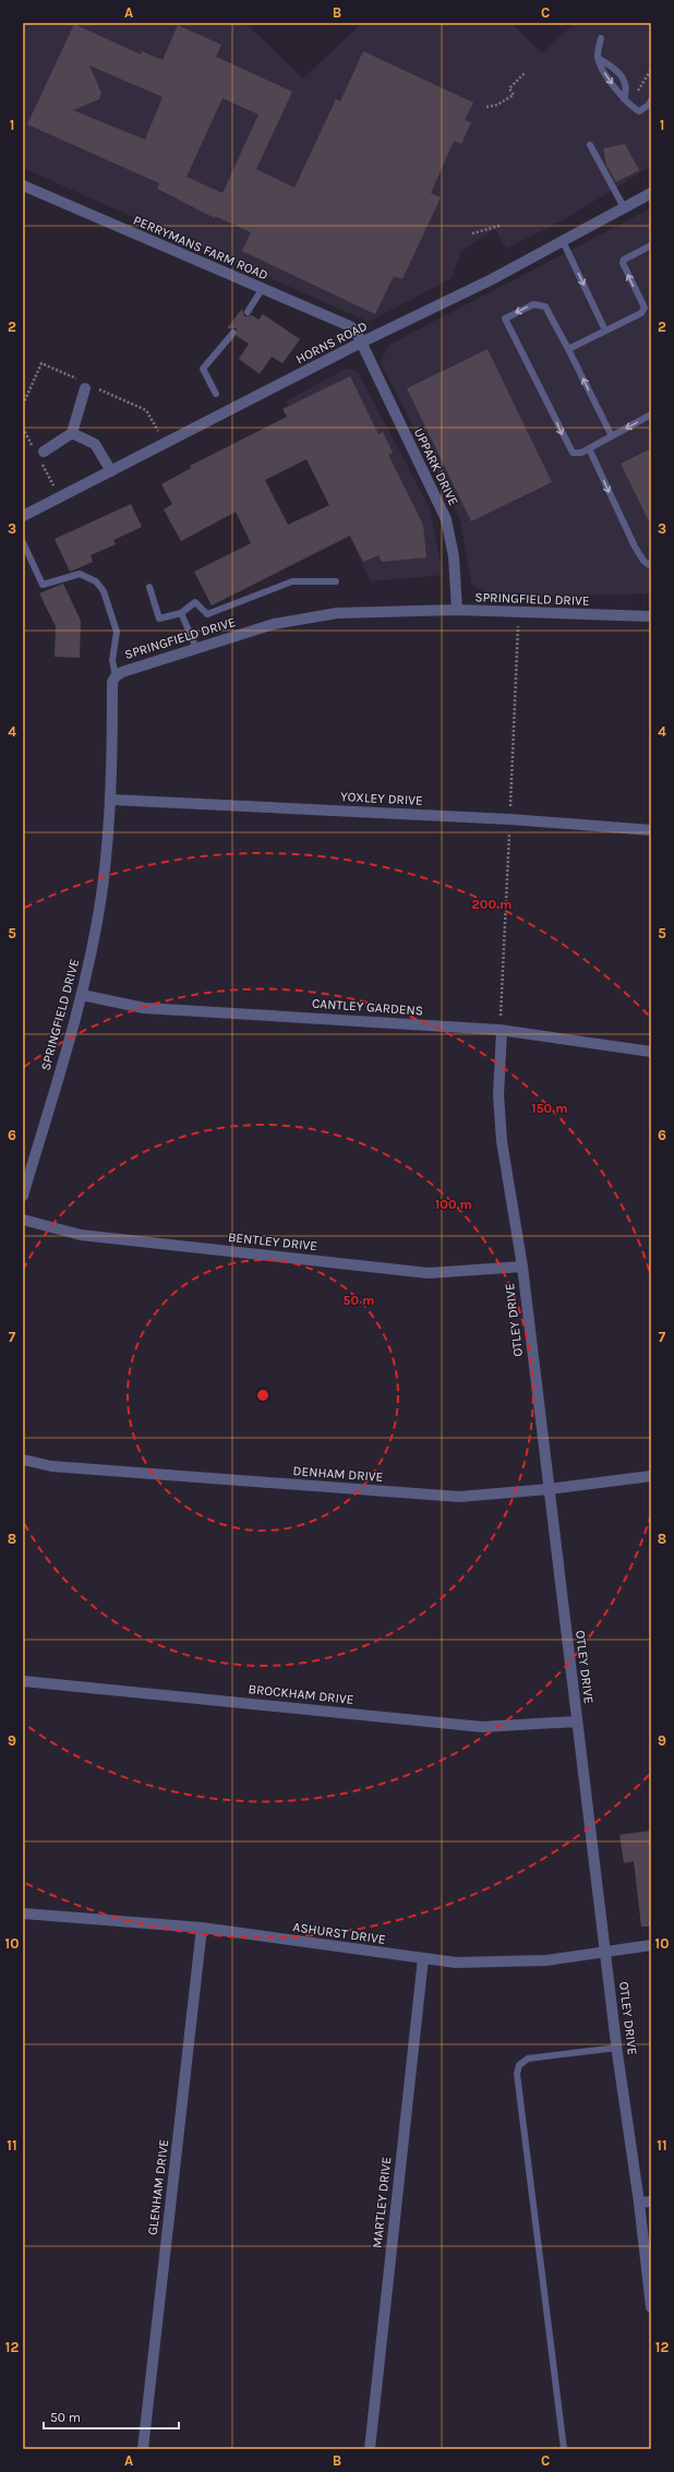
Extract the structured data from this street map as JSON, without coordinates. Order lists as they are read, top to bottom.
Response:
{
  "streets": {
    "street": [
      "PERRYMANS FARM ROAD",
      "HORNS ROAD",
      "UPPARK DRIVE",
      "SPRINGFIELD DRIVE",
      "YOXLEY DRIVE",
      "CANTLEY GARDENS",
      "BENTLEY DRIVE",
      "OTLEY DRIVE",
      "DENHAM DRIVE",
      "BROCKHAM DRIVE",
      "ASHURST DRIVE",
      "GLENHAM DRIVE",
      "MARTLEY DRIVE"
    ]
  },
  "crossings": [
    ["PERRYMANS FARM ROAD", "HORNS ROAD"],
    ["PERRYMANS FARM ROAD", "UPPARK DRIVE"],
    ["HORNS ROAD", "UPPARK DRIVE"],
    ["UPPARK DRIVE", "SPRINGFIELD DRIVE"],
    ["SPRINGFIELD DRIVE", "YOXLEY DRIVE"],
    ["SPRINGFIELD DRIVE", "CANTLEY GARDENS"],
    ["CANTLEY GARDENS", "OTLEY DRIVE"],
    ["BENTLEY DRIVE", "OTLEY DRIVE"],
    ["OTLEY DRIVE", "DENHAM DRIVE"],
    ["OTLEY DRIVE", "BROCKHAM DRIVE"],
    ["OTLEY DRIVE", "ASHURST DRIVE"],
    ["ASHURST DRIVE", "GLENHAM DRIVE"],
    ["ASHURST DRIVE", "MARTLEY DRIVE"]
  ],
  "scale_bar": "50 m",
  "grid": {
    "columns": ["A", "B", "C"],
    "rows": [
      "1",
      "2",
      "3",
      "4",
      "5",
      "6",
      "7",
      "8",
      "9",
      "10",
      "11",
      "12"
    ]
  },
  "rings": [
    "200 m",
    "150 m",
    "100 m",
    "50 m"
  ]
}
